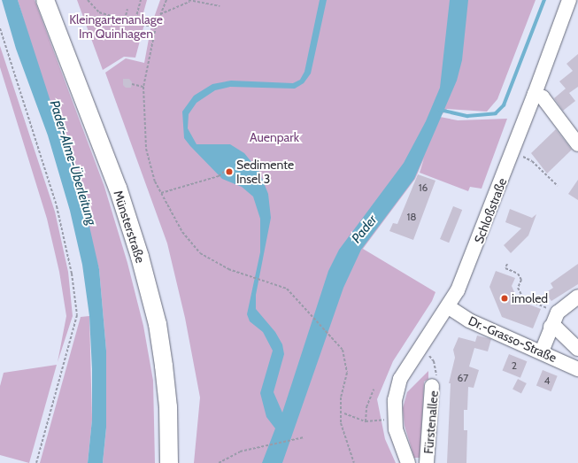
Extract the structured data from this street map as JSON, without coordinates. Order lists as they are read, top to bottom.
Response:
{
  "streets": {
    "main road": ["Münsterstraße"],
    "street": ["Schloßstraße", "Dr.-Grasso-Straße", "Fürstenallee"]
  },
  "crossings": [
    ["Schloßstraße", "Dr.-Grasso-Straße"],
    ["Schloßstraße", "Fürstenallee"]
  ],
  "water": ["Pader-Alme-Überleitung", "Pader"],
  "parks": ["Kleingartenanlage Im Quinhagen", "Auenpark"],
  "places": ["Sedimente Insel 3", "imoled"],
  "house_numbers": [
    "16",
    "18",
    "2",
    "67",
    "4"
  ]
}
